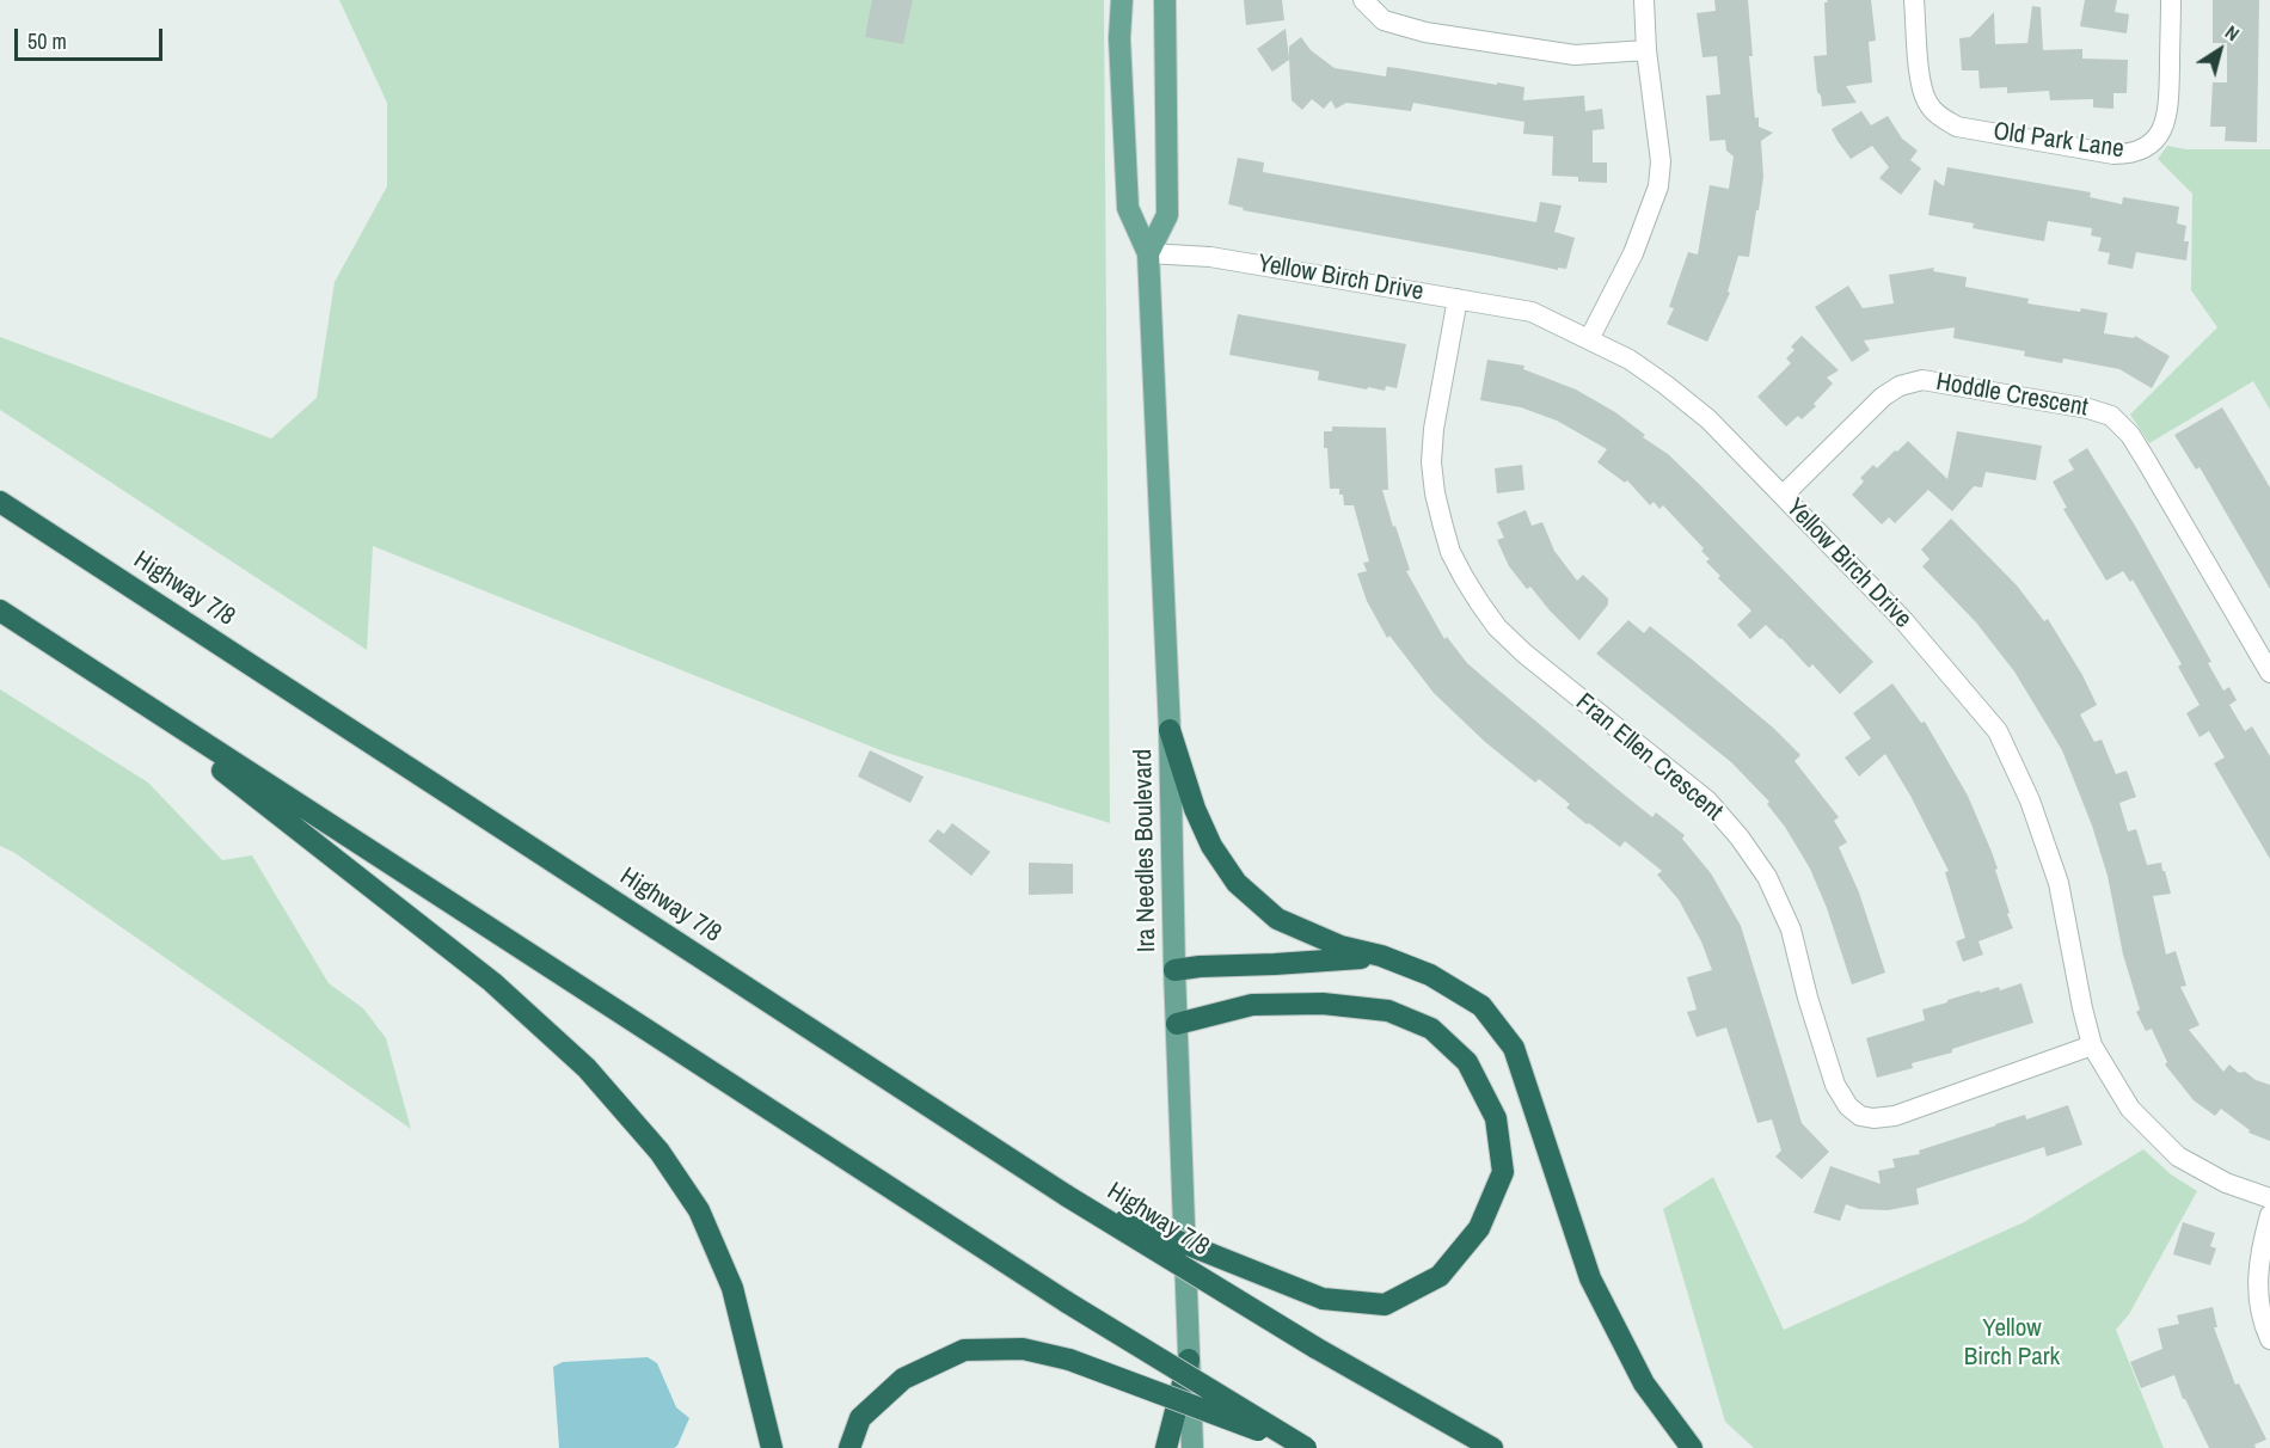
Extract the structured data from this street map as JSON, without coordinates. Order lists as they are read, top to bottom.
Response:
{
  "streets": {
    "highway": ["Highway 7/8"],
    "main road": ["Ira Needles Boulevard"],
    "street": [
      "Old Park Lane",
      "Yellow Birch Drive",
      "Hoddle Crescent",
      "Fran Ellen Crescent"
    ]
  },
  "crossings": [
    ["Yellow Birch Drive", "Hoddle Crescent"],
    ["Yellow Birch Drive", "Fran Ellen Crescent"],
    ["Yellow Birch Drive", "Ira Needles Boulevard"]
  ],
  "parks": ["Yellow Birch Park"],
  "scale_bar": "50 m",
  "north": "top right"
}
